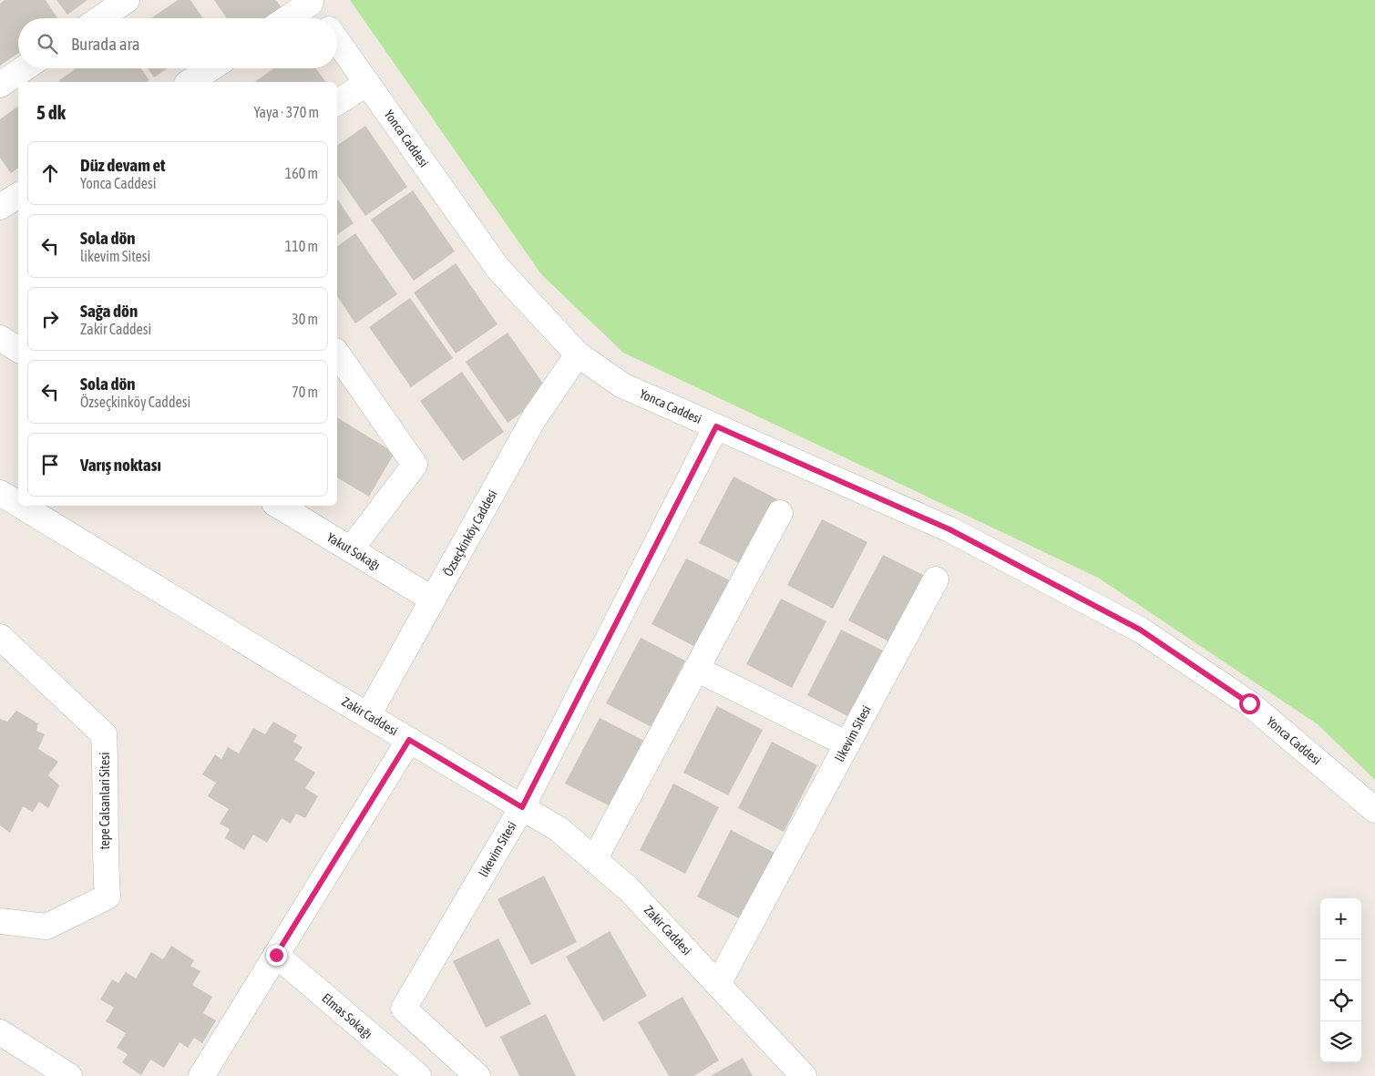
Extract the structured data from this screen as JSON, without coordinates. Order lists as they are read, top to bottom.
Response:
{
  "streets": {
    "street": [
      "Yonca Caddesi",
      "Özseçkinköy Caddesi",
      "Yakut Sokağı",
      "Zakir Caddesi",
      "likevim Sitesi",
      "tepe Calsanlari Sitesi",
      "Elmas Sokağı"
    ]
  },
  "crossings": [
    ["Yonca Caddesi", "Özseçkinköy Caddesi"],
    ["Yonca Caddesi", "likevim Sitesi"],
    ["Özseçkinköy Caddesi", "Yakut Sokağı"],
    ["Özseçkinköy Caddesi", "Zakir Caddesi"],
    ["Zakir Caddesi", "likevim Sitesi"]
  ],
  "page": {
    "search": "Burada ara",
    "heading": ["5 dk", "Yaya · 370 m"],
    "list": [
      ["Düz devam et", "Yonca Caddesi", "160 m"],
      ["Sola dön", "likevim Sitesi", "110 m"],
      ["Sağa dön", "Zakir Caddesi", "30 m"],
      ["Sola dön", "Özseçkinköy Caddesi", "70 m"],
      "Varış noktası"
    ],
    "map_buttons": ["+", "−"]
  }
}
